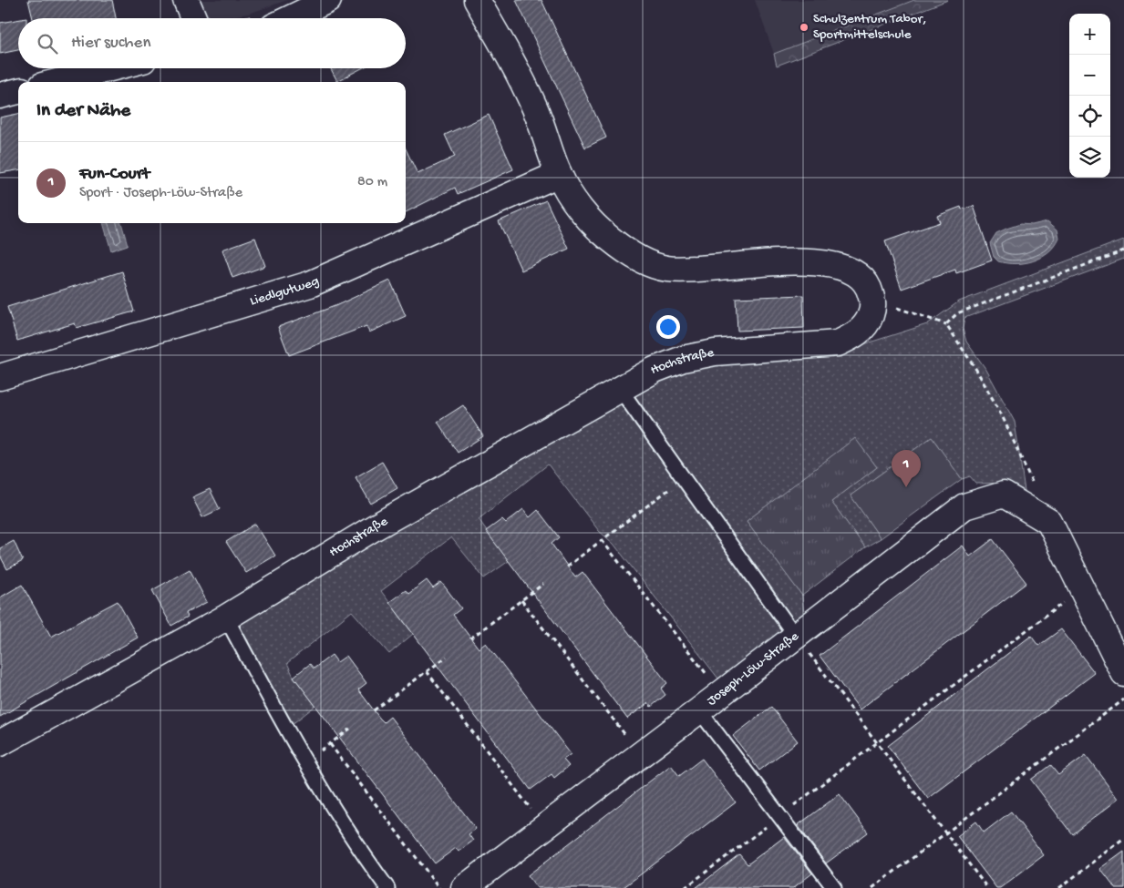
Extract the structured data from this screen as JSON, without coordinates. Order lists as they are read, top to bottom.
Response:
{
  "streets": {
    "street": ["Liedlgutweg", "Hochstraße", "Joseph-Löw-Straße"]
  },
  "places": ["Schulzentrum Tabor, Sportmittelschule"],
  "page": {
    "map_buttons": ["+", "−"],
    "search": "Hier suchen",
    "heading": "In der Nähe",
    "list": [
      {
        "mark": "1",
        "name": "Fun-Court",
        "note": "Sport · Joseph-Löw-Straße",
        "value": "80 m"
      }
    ],
    "pins": "1"
  }
}
